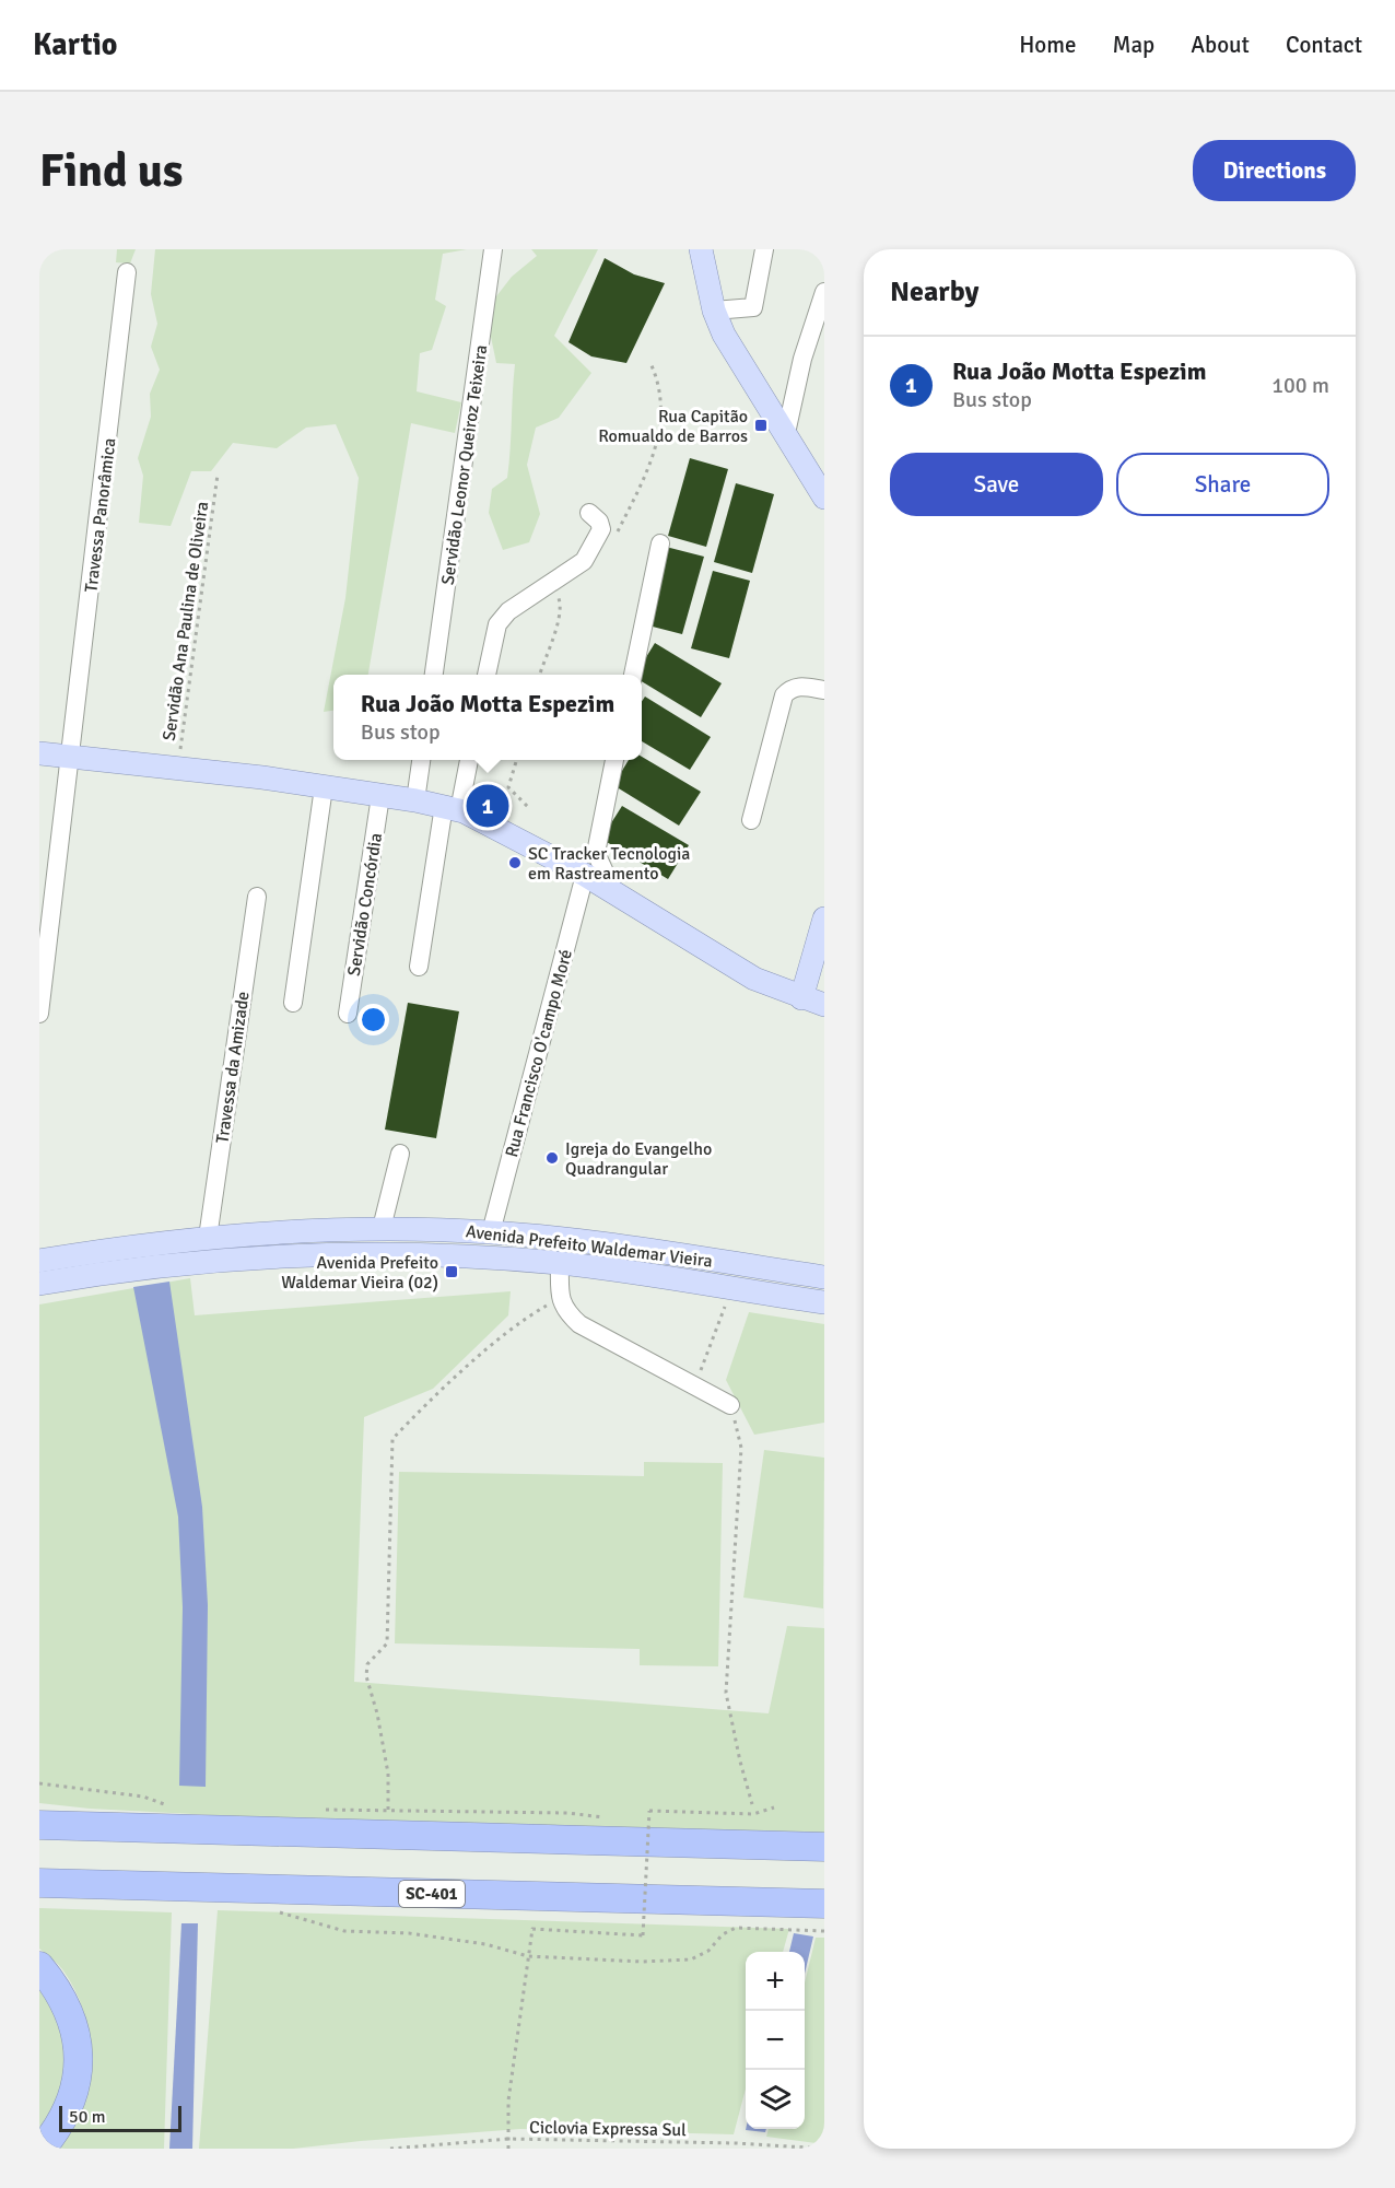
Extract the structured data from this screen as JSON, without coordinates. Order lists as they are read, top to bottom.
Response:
{
  "streets": {
    "highway": ["SC-401"],
    "main road": ["Avenida Prefeito Waldemar Vieira"],
    "street": [
      "Servidão Leonor Queiroz Teixeira",
      "Travessa Panorâmica",
      "Servidão Concórdia",
      "Rua Francisco O'campo Moré",
      "Travessa da Amizade"
    ],
    "path": ["Servidão Ana Paulina de Oliveira", "Ciclovia Expressa Sul"]
  },
  "crossings": [
    ["Rua Francisco O'campo Moré", "Avenida Prefeito Waldemar Vieira"],
    ["Travessa da Amizade", "Avenida Prefeito Waldemar Vieira"]
  ],
  "places": {
    "transit": ["Rua Capitão Romualdo de Barros", "Avenida Prefeito Waldemar Vieira (02)"],
    "other": ["SC Tracker Tecnologia em Rastreamento", "Igreja do Evangelho Quadrangular"]
  },
  "scale_bar": "50 m",
  "page": {
    "header": "Kartio",
    "nav": [
      "Home",
      "Map",
      "About",
      "Contact"
    ],
    "buttons": [
      "Directions",
      ["Save", "Share"]
    ],
    "title": "Find us",
    "heading": "Nearby",
    "list": [
      {
        "mark": "1",
        "name": "Rua João Motta Espezim",
        "note": "Bus stop",
        "value": "100 m"
      }
    ],
    "popup": ["Rua João Motta Espezim", "Bus stop"],
    "pins": "1",
    "map_buttons": ["+", "−"],
    "scale": "50 m"
  }
}
